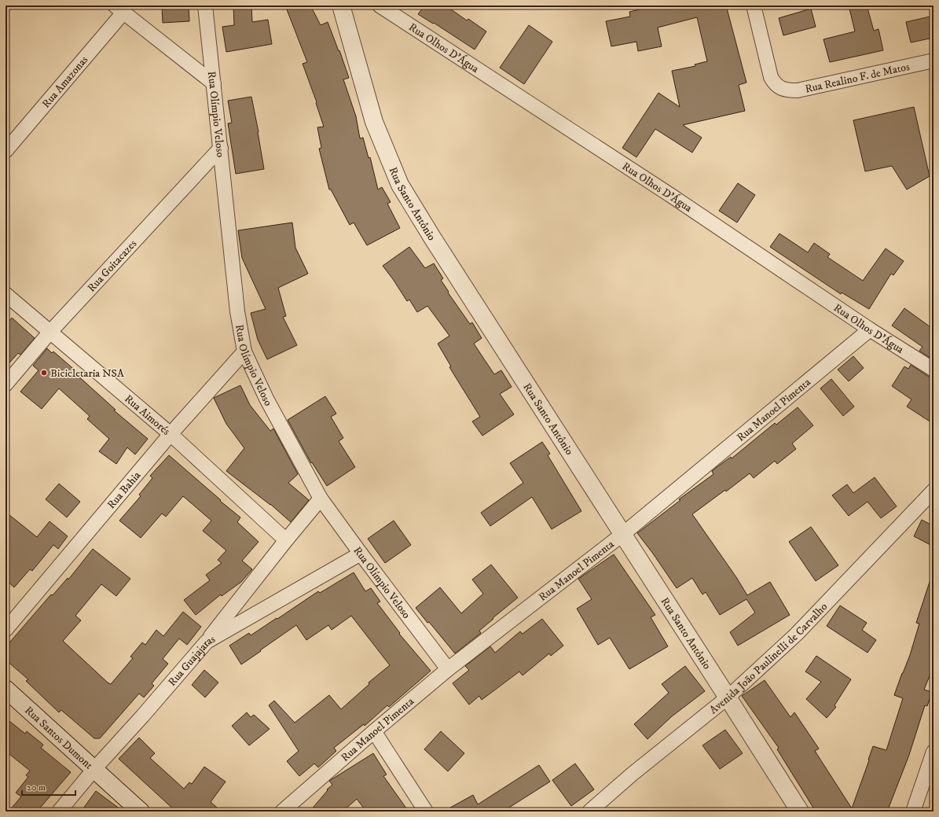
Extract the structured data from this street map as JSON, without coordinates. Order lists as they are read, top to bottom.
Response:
{
  "streets": {
    "street": [
      "Rua Olhos D'Água",
      "Rua Realino F. de Matos",
      "Rua Amazonas",
      "Rua Olímpio Veloso",
      "Rua Santo Antônio",
      "Rua Goitacazes",
      "Rua Manoel Pimenta",
      "Rua Aimorés",
      "Rua Bahia",
      "Avenida João Paulinelli de Carvalho",
      "Rua Guajajaras",
      "Rua Santos Dumont"
    ]
  },
  "crossings": [
    ["Rua Olhos D'Água", "Rua Manoel Pimenta"],
    ["Rua Olímpio Veloso", "Rua Goitacazes"],
    ["Rua Olímpio Veloso", "Rua Manoel Pimenta"],
    ["Rua Olímpio Veloso", "Rua Bahia"],
    ["Rua Olímpio Veloso", "Rua Guajajaras"],
    ["Rua Santo Antônio", "Rua Manoel Pimenta"],
    ["Rua Santo Antônio", "Avenida João Paulinelli de Carvalho"],
    ["Rua Goitacazes", "Rua Aimorés"],
    ["Rua Aimorés", "Rua Bahia"],
    ["Rua Guajajaras", "Rua Santos Dumont"]
  ],
  "places": ["Bicicletaria NSA"],
  "scale_bar": "20 m"
}
